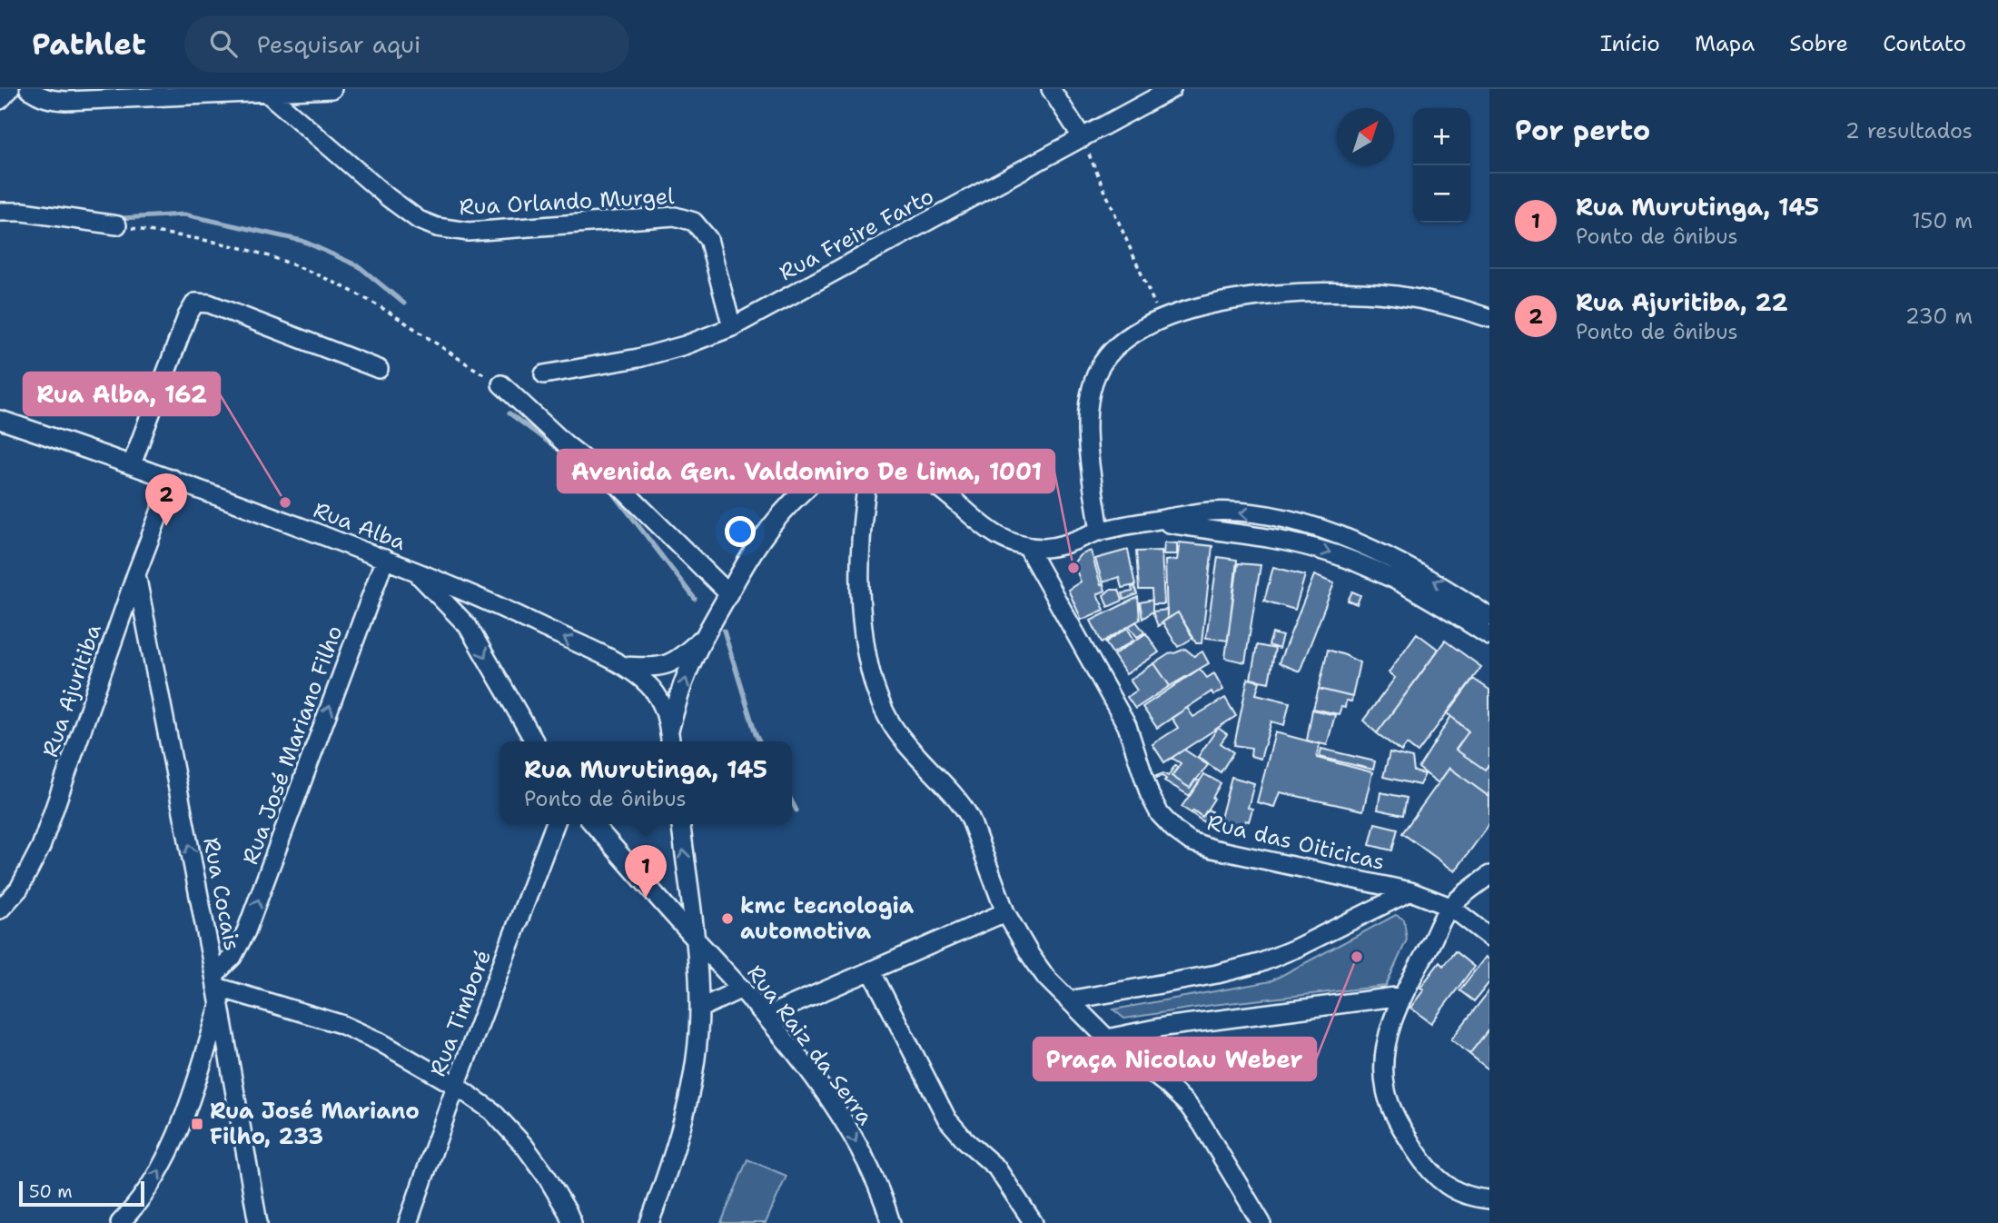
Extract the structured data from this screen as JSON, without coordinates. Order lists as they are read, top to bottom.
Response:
{
  "streets": {
    "street": [
      "Rua Orlando Murgel",
      "Rua Freire Farto",
      "Rua Alba",
      "Rua Ajuritiba",
      "Rua José Mariano Filho",
      "Rua das Oiticicas",
      "Rua Cocais",
      "Rua Timboré",
      "Rua Raiz da Serra"
    ]
  },
  "crossings": [
    ["Rua Orlando Murgel", "Rua Freire Farto"],
    ["Rua Alba", "Rua Ajuritiba"],
    ["Rua Alba", "Rua José Mariano Filho"],
    ["Rua Ajuritiba", "Rua Cocais"],
    ["Rua José Mariano Filho", "Rua Cocais"]
  ],
  "one_way": ["Rua José Mariano Filho", "Rua Cocais"],
  "places": {
    "other": [
      "Rua Alba, 162",
      "Avenida Gen. Valdomiro De Lima, 1001",
      "kmc tecnologia automotiva",
      "Praça Nicolau Weber"
    ],
    "transit": ["Rua José Mariano Filho, 233"]
  },
  "scale_bar": "50 m",
  "north": "top right",
  "page": {
    "header": "Pathlet",
    "search": "Pesquisar aqui",
    "nav": [
      "Início",
      "Mapa",
      "Sobre",
      "Contato"
    ],
    "heading": ["Por perto", "2 resultados"],
    "map_buttons": ["+", "−"],
    "list": [
      {
        "mark": "1",
        "name": "Rua Murutinga, 145",
        "note": "Ponto de ônibus",
        "value": "150 m"
      },
      {
        "mark": "2",
        "name": "Rua Ajuritiba, 22",
        "note": "Ponto de ônibus",
        "value": "230 m"
      }
    ],
    "pins": ["2", "1"],
    "popup": ["Rua Murutinga, 145", "Ponto de ônibus"],
    "scale": "50 m"
  }
}
